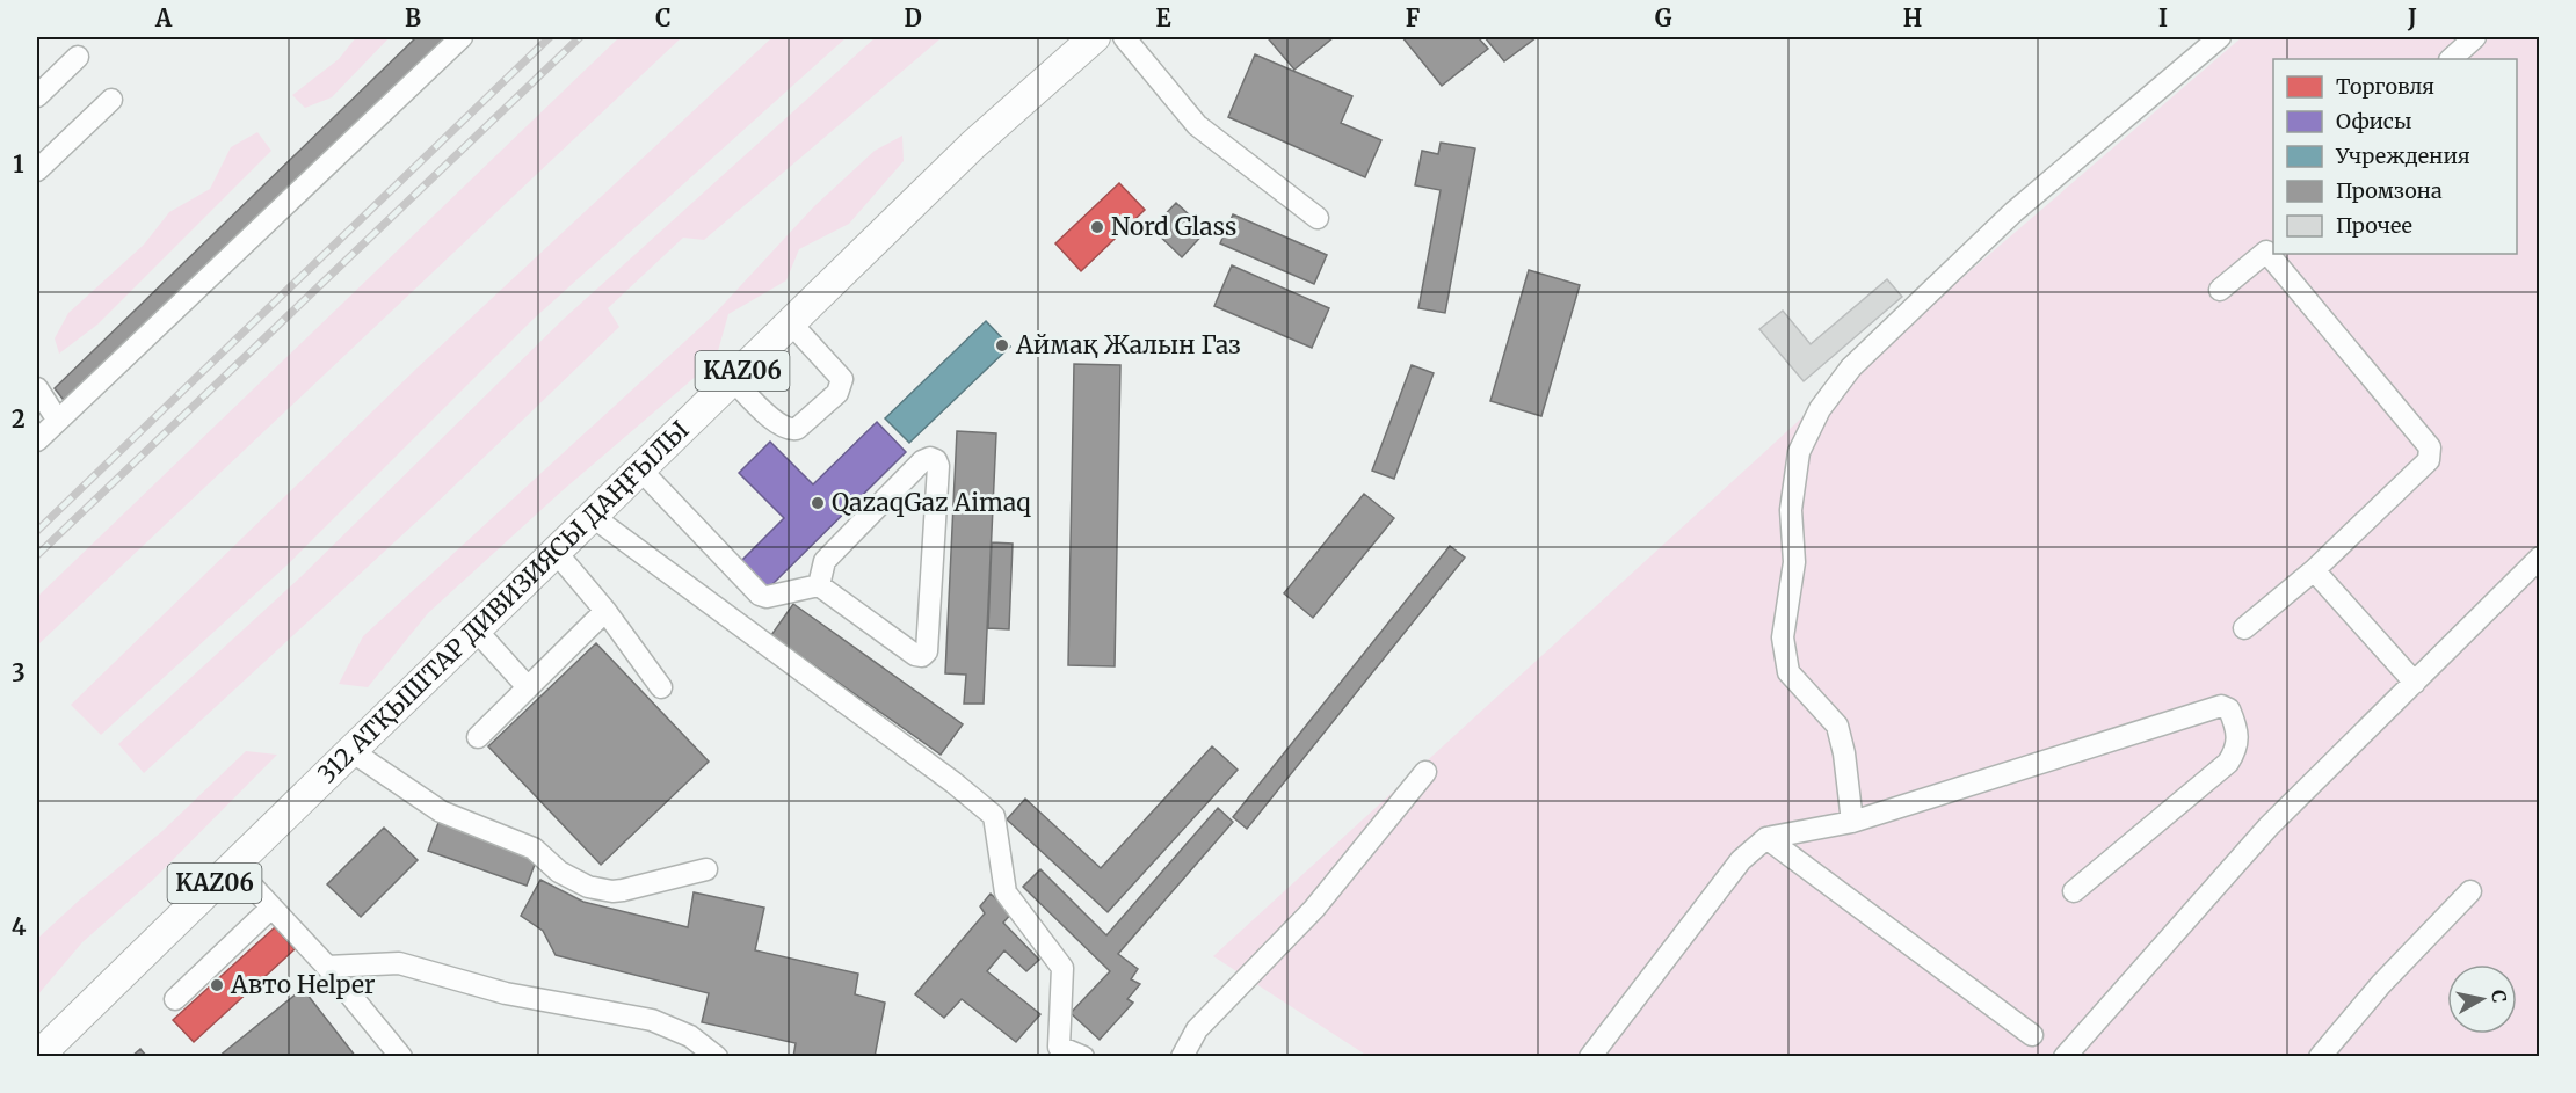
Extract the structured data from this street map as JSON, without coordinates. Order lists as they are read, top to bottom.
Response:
{
  "streets": {
    "highway": ["KАZ06", "312 АТҚЫШТАР ДИВИЗИЯСЫ ДАҢҒЫЛЫ"]
  },
  "places": [
    "Nord Glass",
    "Аймақ Жалын Газ",
    "QazaqGaz Aimaq",
    "Авто Helper"
  ],
  "legend": [
    "Торговля",
    "Офисы",
    "Учреждения",
    "Промзона",
    "Прочее"
  ],
  "north": "right",
  "grid": {
    "columns": [
      "A",
      "B",
      "C",
      "D",
      "E",
      "F",
      "G",
      "H",
      "I",
      "J"
    ],
    "rows": [
      "1",
      "2",
      "3",
      "4"
    ]
  }
}
